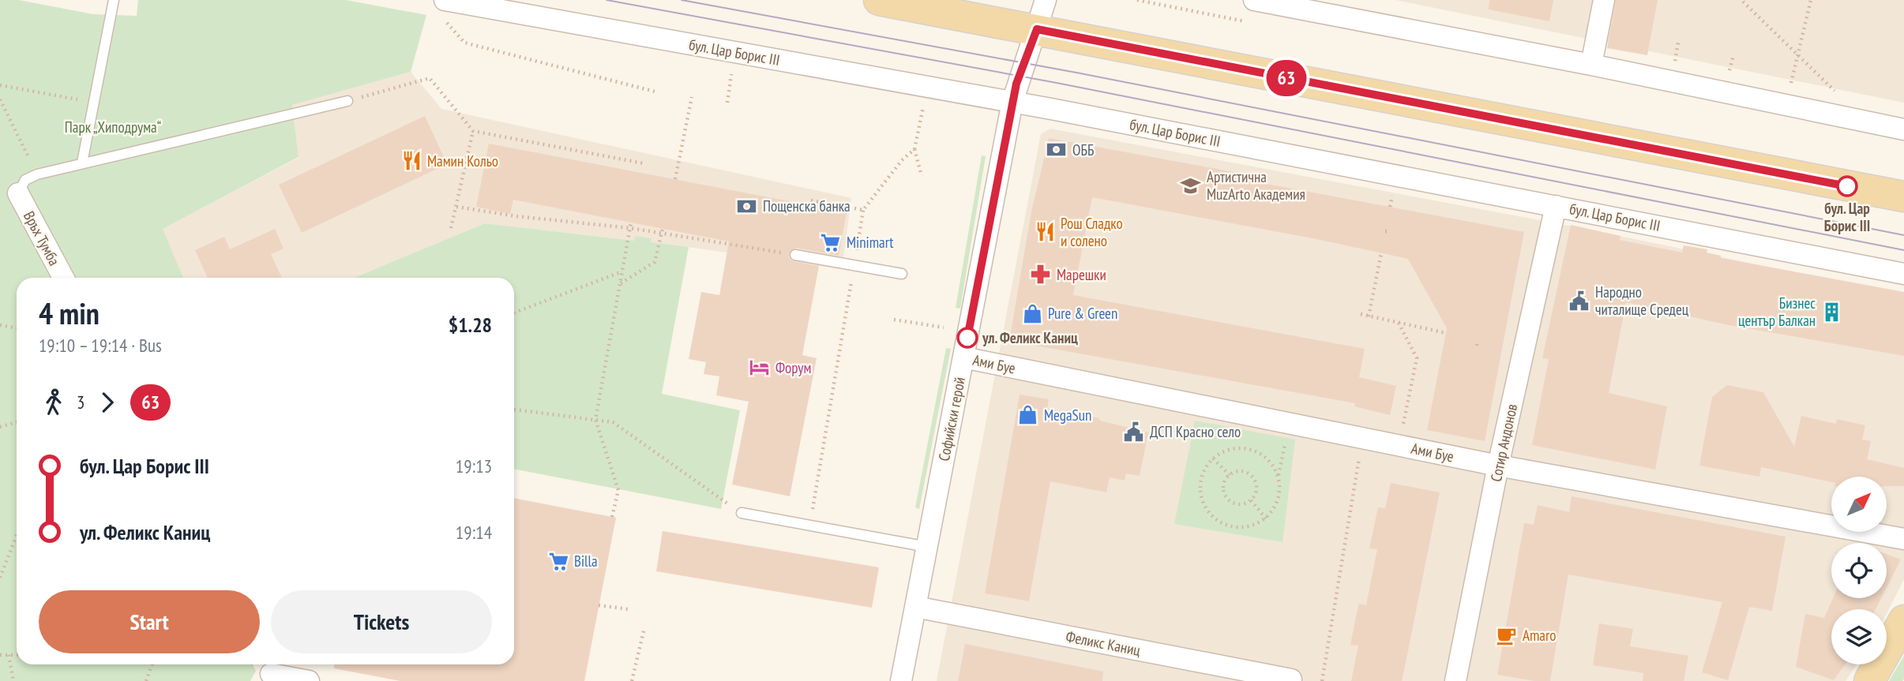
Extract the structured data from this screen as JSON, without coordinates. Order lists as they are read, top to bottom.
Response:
{
  "streets": {
    "street": [
      "бул. Цар Борис III",
      "Връх Тумба",
      "Ами Буе",
      "Софийски герой",
      "Сотир Андонов",
      "Феликс Каниц"
    ]
  },
  "crossings": [
    ["бул. Цар Борис III", "Софийски герой"],
    ["бул. Цар Борис III", "Сотир Андонов"],
    ["Ами Буе", "Софийски герой"],
    ["Ами Буе", "Сотир Андонов"],
    ["Софийски герой", "Феликс Каниц"]
  ],
  "parks": ["Парк „Хиподрума“"],
  "places": {
    "bank": ["ОББ", "Пощенска банка"],
    "restaurant": ["Мамин Кольо", "Рош Сладко и солено"],
    "school or university": ["Артистична MuzArto Академия"],
    "other": ["бул. Цар Борис ІІІ", "ул. Феликс Каниц"],
    "supermarket": ["Minimart", "Billa"],
    "pharmacy": ["Марешки"],
    "public building": ["Народно читалище Средец", "ДСП Красно село"],
    "building": ["Бизнес център Балкан"],
    "shop": ["Pure & Green", "MegaSun"],
    "hotel": ["Форум"],
    "cafe": ["Amaro"]
  },
  "lines": ["bus line 63"],
  "north": "top right",
  "page": {
    "on_map": "63",
    "heading": ["4 min", "19:10 – 19:14 · Bus", "$1.28"],
    "legs": ["3", "63"],
    "list": [
      {
        "name": "бул. Цар Борис ІІІ",
        "value": "19:13"
      },
      {
        "name": "ул. Феликс Каниц",
        "value": "19:14"
      }
    ],
    "buttons": ["Start", "Tickets"]
  }
}
